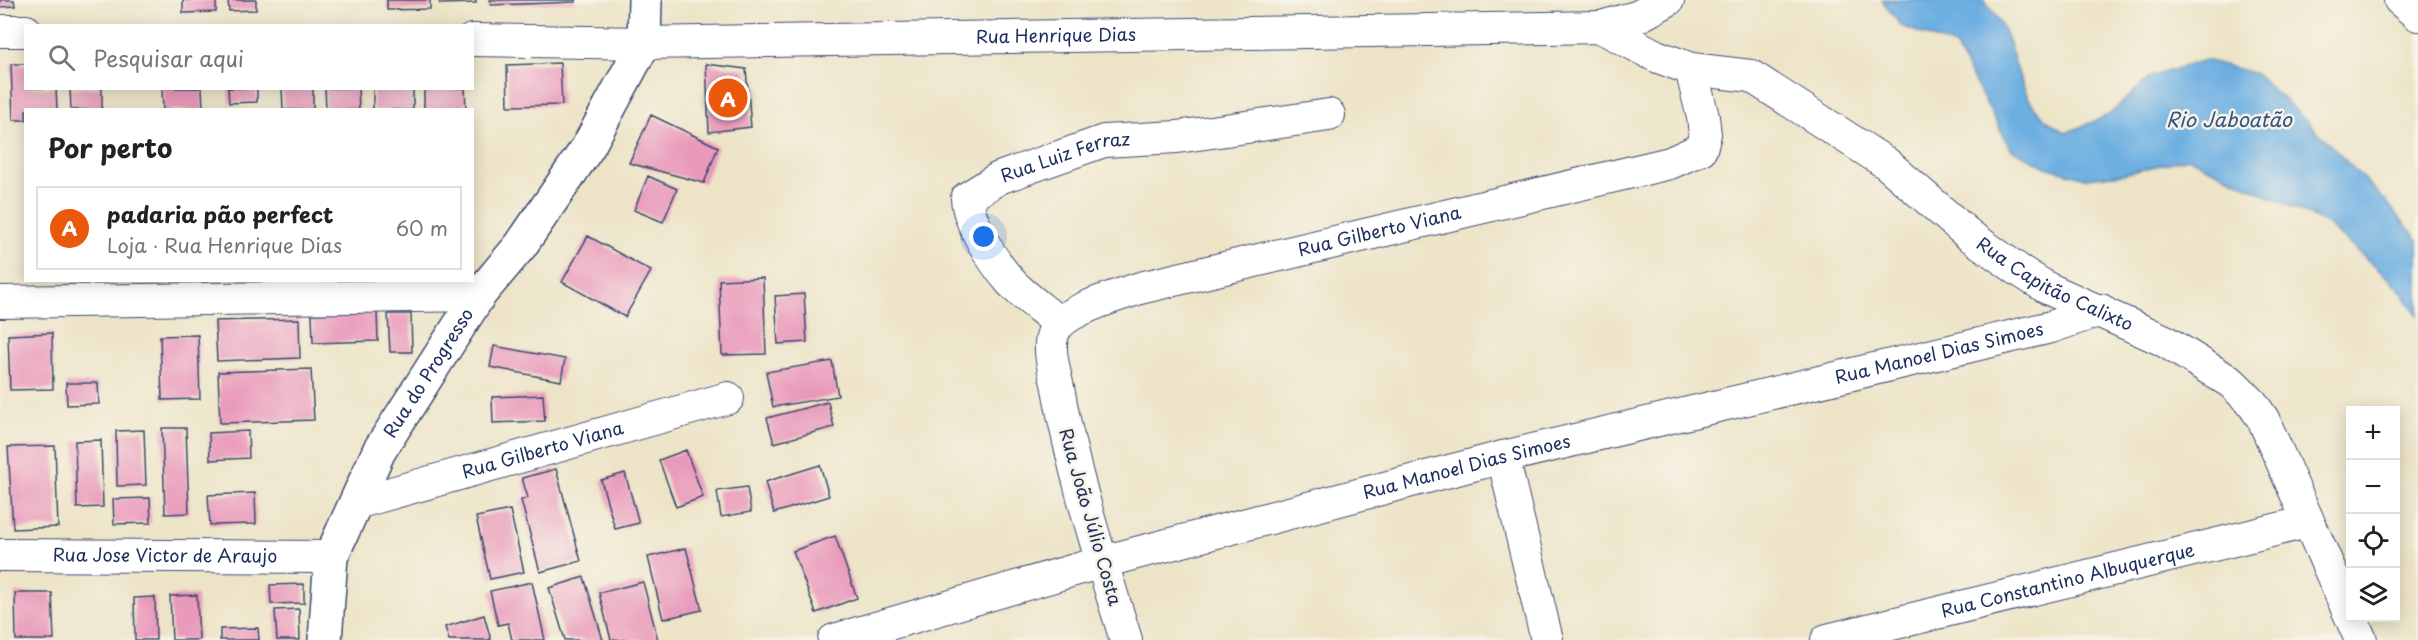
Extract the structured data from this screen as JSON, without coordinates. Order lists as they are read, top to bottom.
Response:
{
  "streets": {
    "street": [
      "Rua Henrique Dias",
      "Rua Luiz Ferraz",
      "Rua Gilberto Viana",
      "Rua Capitão Calixto",
      "Rua Manoel Dias Simoes",
      "Rua do Progresso",
      "Rua João Júlio Costa",
      "Rua Jose Victor de Araujo",
      "Rua Constantino Albuquerque"
    ]
  },
  "crossings": [
    ["Rua Henrique Dias", "Rua Capitão Calixto"],
    ["Rua Henrique Dias", "Rua do Progresso"],
    ["Rua Luiz Ferraz", "Rua Gilberto Viana"],
    ["Rua Luiz Ferraz", "Rua João Júlio Costa"],
    ["Rua Gilberto Viana", "Rua Capitão Calixto"],
    ["Rua Gilberto Viana", "Rua do Progresso"],
    ["Rua Gilberto Viana", "Rua João Júlio Costa"],
    ["Rua Capitão Calixto", "Rua Manoel Dias Simoes"],
    ["Rua Capitão Calixto", "Rua Constantino Albuquerque"],
    ["Rua Manoel Dias Simoes", "Rua João Júlio Costa"],
    ["Rua do Progresso", "Rua Jose Victor de Araujo"]
  ],
  "water": ["Rio Jaboatão"],
  "page": {
    "search": "Pesquisar aqui",
    "pins": "A",
    "heading": "Por perto",
    "list": [
      {
        "mark": "A",
        "name": "padaria pão perfect",
        "note": "Loja · Rua Henrique Dias",
        "value": "60 m"
      }
    ],
    "map_buttons": ["+", "−"]
  }
}
